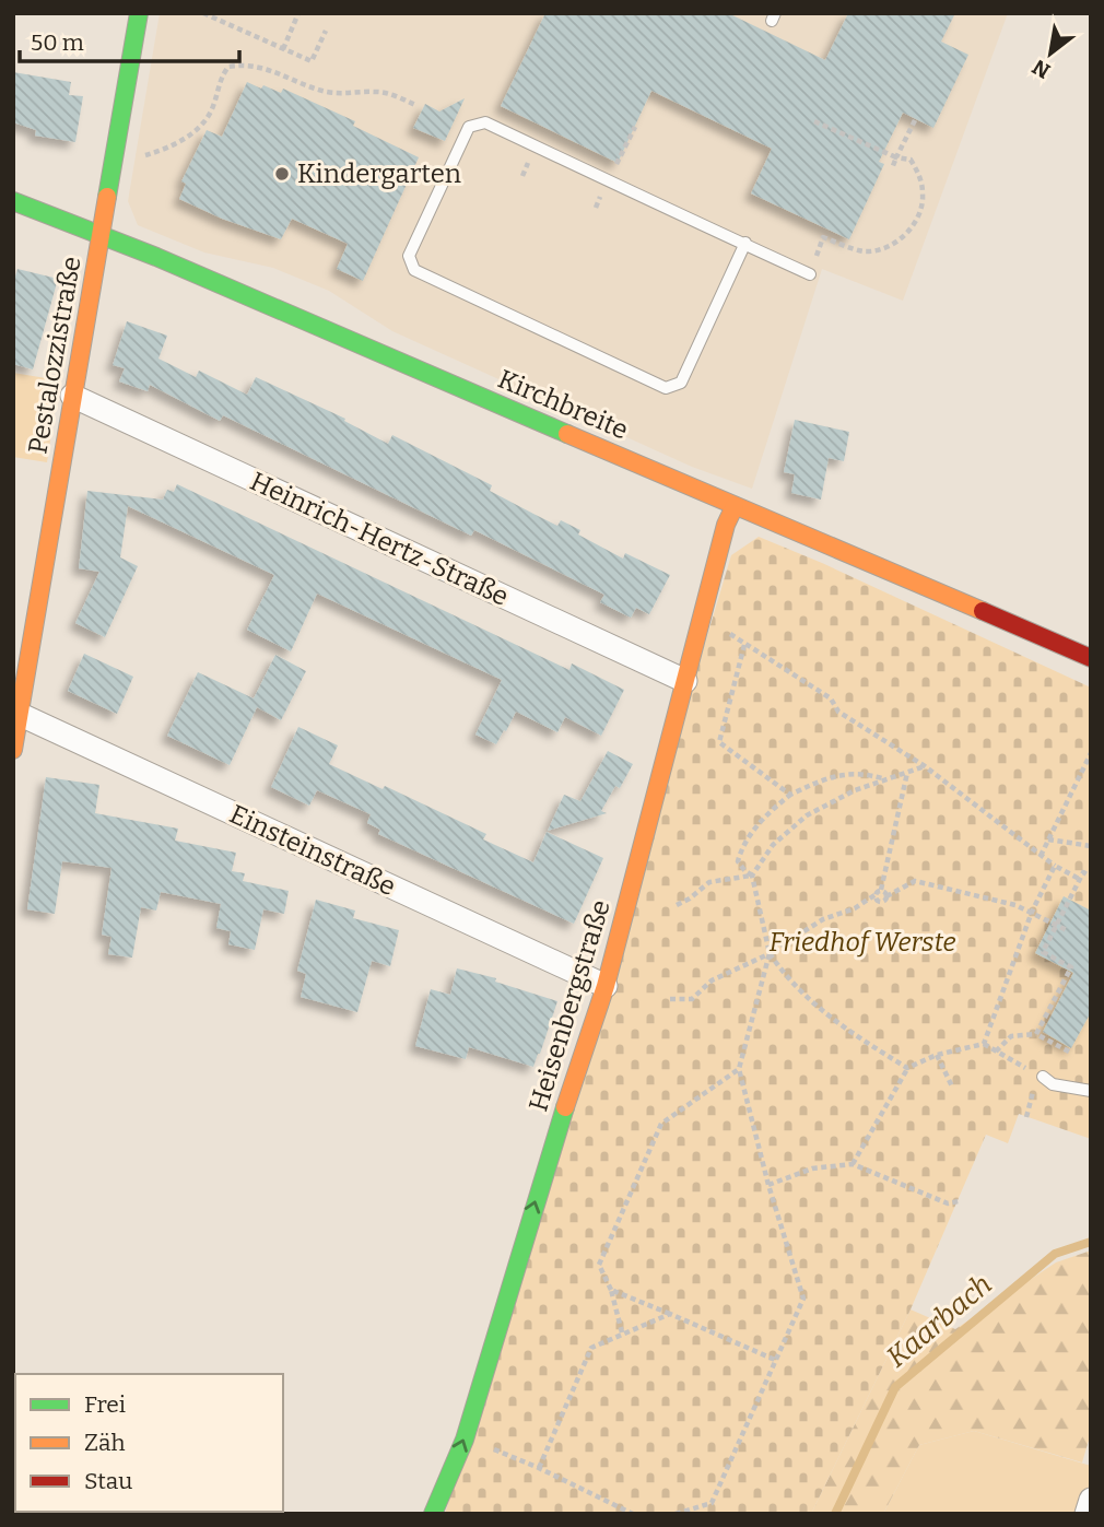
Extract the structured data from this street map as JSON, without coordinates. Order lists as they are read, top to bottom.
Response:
{
  "streets": {
    "street": [
      "Pestalozzistraße",
      "Kirchbreite",
      "Heinrich-Hertz-Straße",
      "Einsteinstraße",
      "Heisenbergstraße"
    ]
  },
  "crossings": [
    ["Pestalozzistraße", "Kirchbreite"],
    ["Pestalozzistraße", "Heinrich-Hertz-Straße"],
    ["Pestalozzistraße", "Einsteinstraße"],
    ["Kirchbreite", "Heisenbergstraße"],
    ["Heinrich-Hertz-Straße", "Heisenbergstraße"],
    ["Einsteinstraße", "Heisenbergstraße"]
  ],
  "one_way": ["Heisenbergstraße"],
  "water": ["Kaarbach"],
  "parks": ["Friedhof Werste"],
  "places": ["Kindergarten"],
  "legend": ["Frei", "Zäh", "Stau"],
  "scale_bar": "50 m",
  "north": "bottom left"
}
